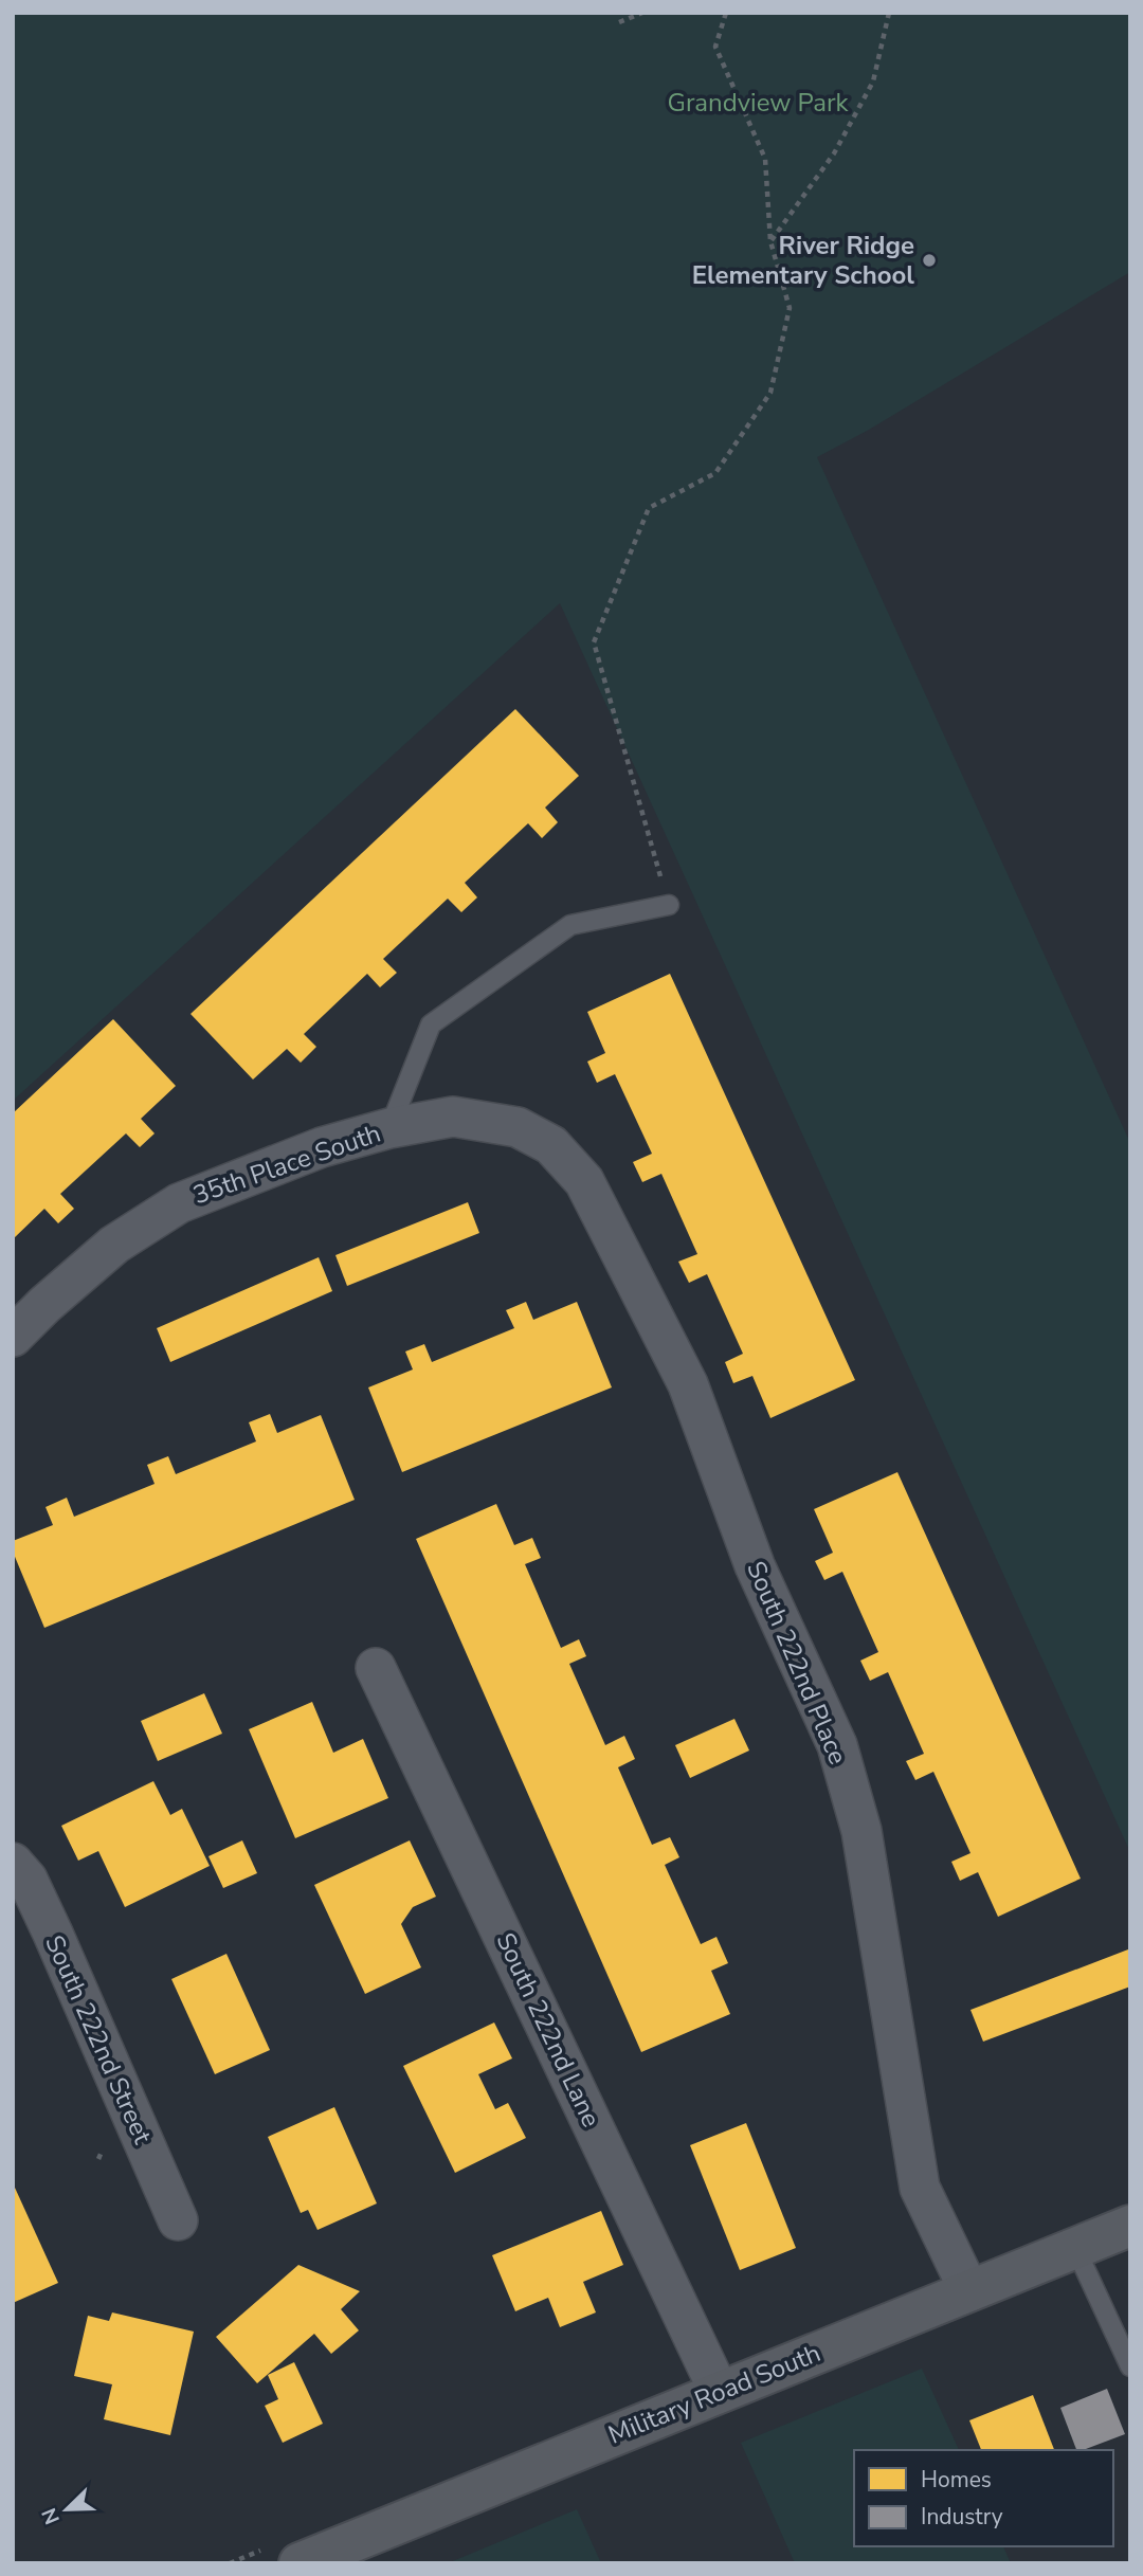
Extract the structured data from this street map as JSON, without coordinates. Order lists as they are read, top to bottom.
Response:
{
  "streets": {
    "main road": ["Military Road South"],
    "street": [
      "35th Place South",
      "South 222nd Place",
      "South 222nd Lane",
      "South 222nd Street"
    ]
  },
  "crossings": [
    ["35th Place South", "South 222nd Place"],
    ["South 222nd Place", "Military Road South"],
    ["South 222nd Lane", "Military Road South"]
  ],
  "parks": ["Grandview Park"],
  "places": ["River Ridge Elementary School"],
  "legend": ["Homes", "Industry"],
  "north": "bottom left"
}
